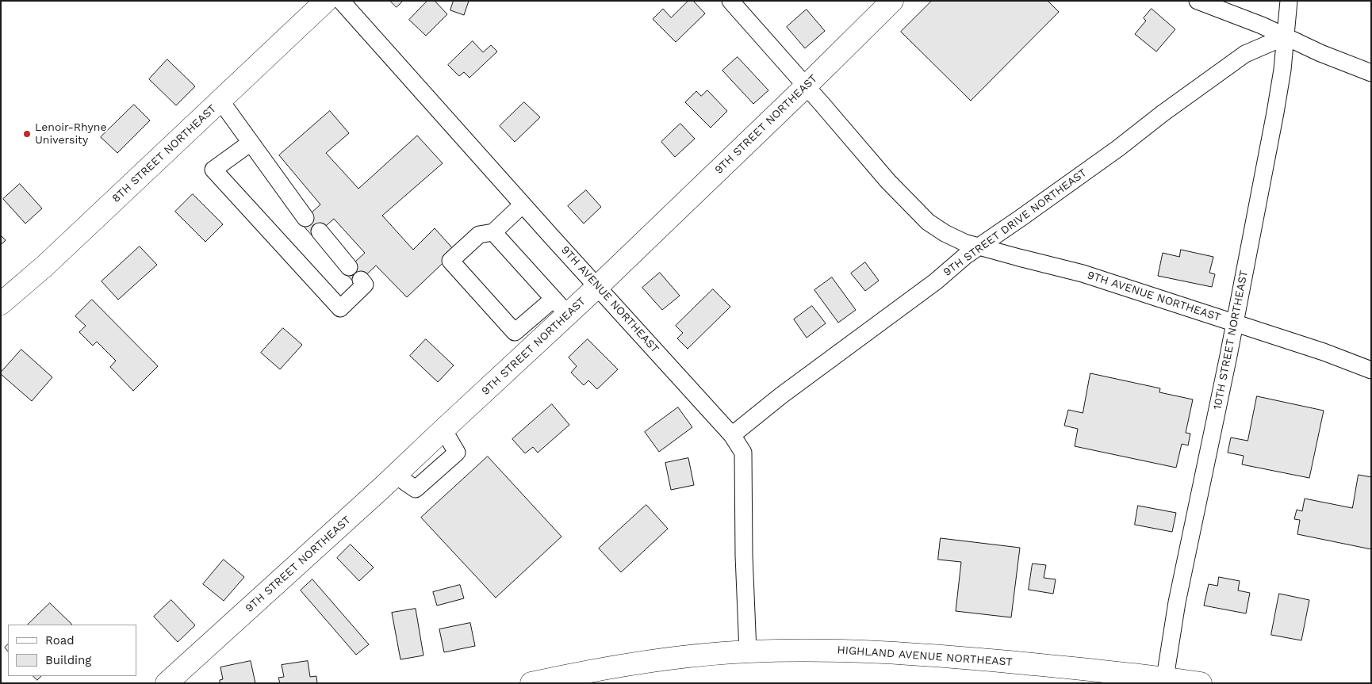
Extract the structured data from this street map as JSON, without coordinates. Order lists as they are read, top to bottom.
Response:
{
  "streets": {
    "main road": ["9TH STREET NORTHEAST", "8TH STREET NORTHEAST", "HIGHLAND AVENUE NORTHEAST"],
    "street": ["9TH STREET DRIVE NORTHEAST", "9TH AVENUE NORTHEAST", "10TH STREET NORTHEAST"]
  },
  "crossings": [
    ["9TH STREET NORTHEAST", "9TH AVENUE NORTHEAST"],
    ["9TH STREET DRIVE NORTHEAST", "9TH AVENUE NORTHEAST"],
    ["9TH STREET DRIVE NORTHEAST", "10TH STREET NORTHEAST"],
    ["9TH AVENUE NORTHEAST", "10TH STREET NORTHEAST"],
    ["9TH AVENUE NORTHEAST", "HIGHLAND AVENUE NORTHEAST"],
    ["10TH STREET NORTHEAST", "HIGHLAND AVENUE NORTHEAST"]
  ],
  "places": ["Lenoir-Rhyne University"],
  "legend": ["Road", "Building"]
}
